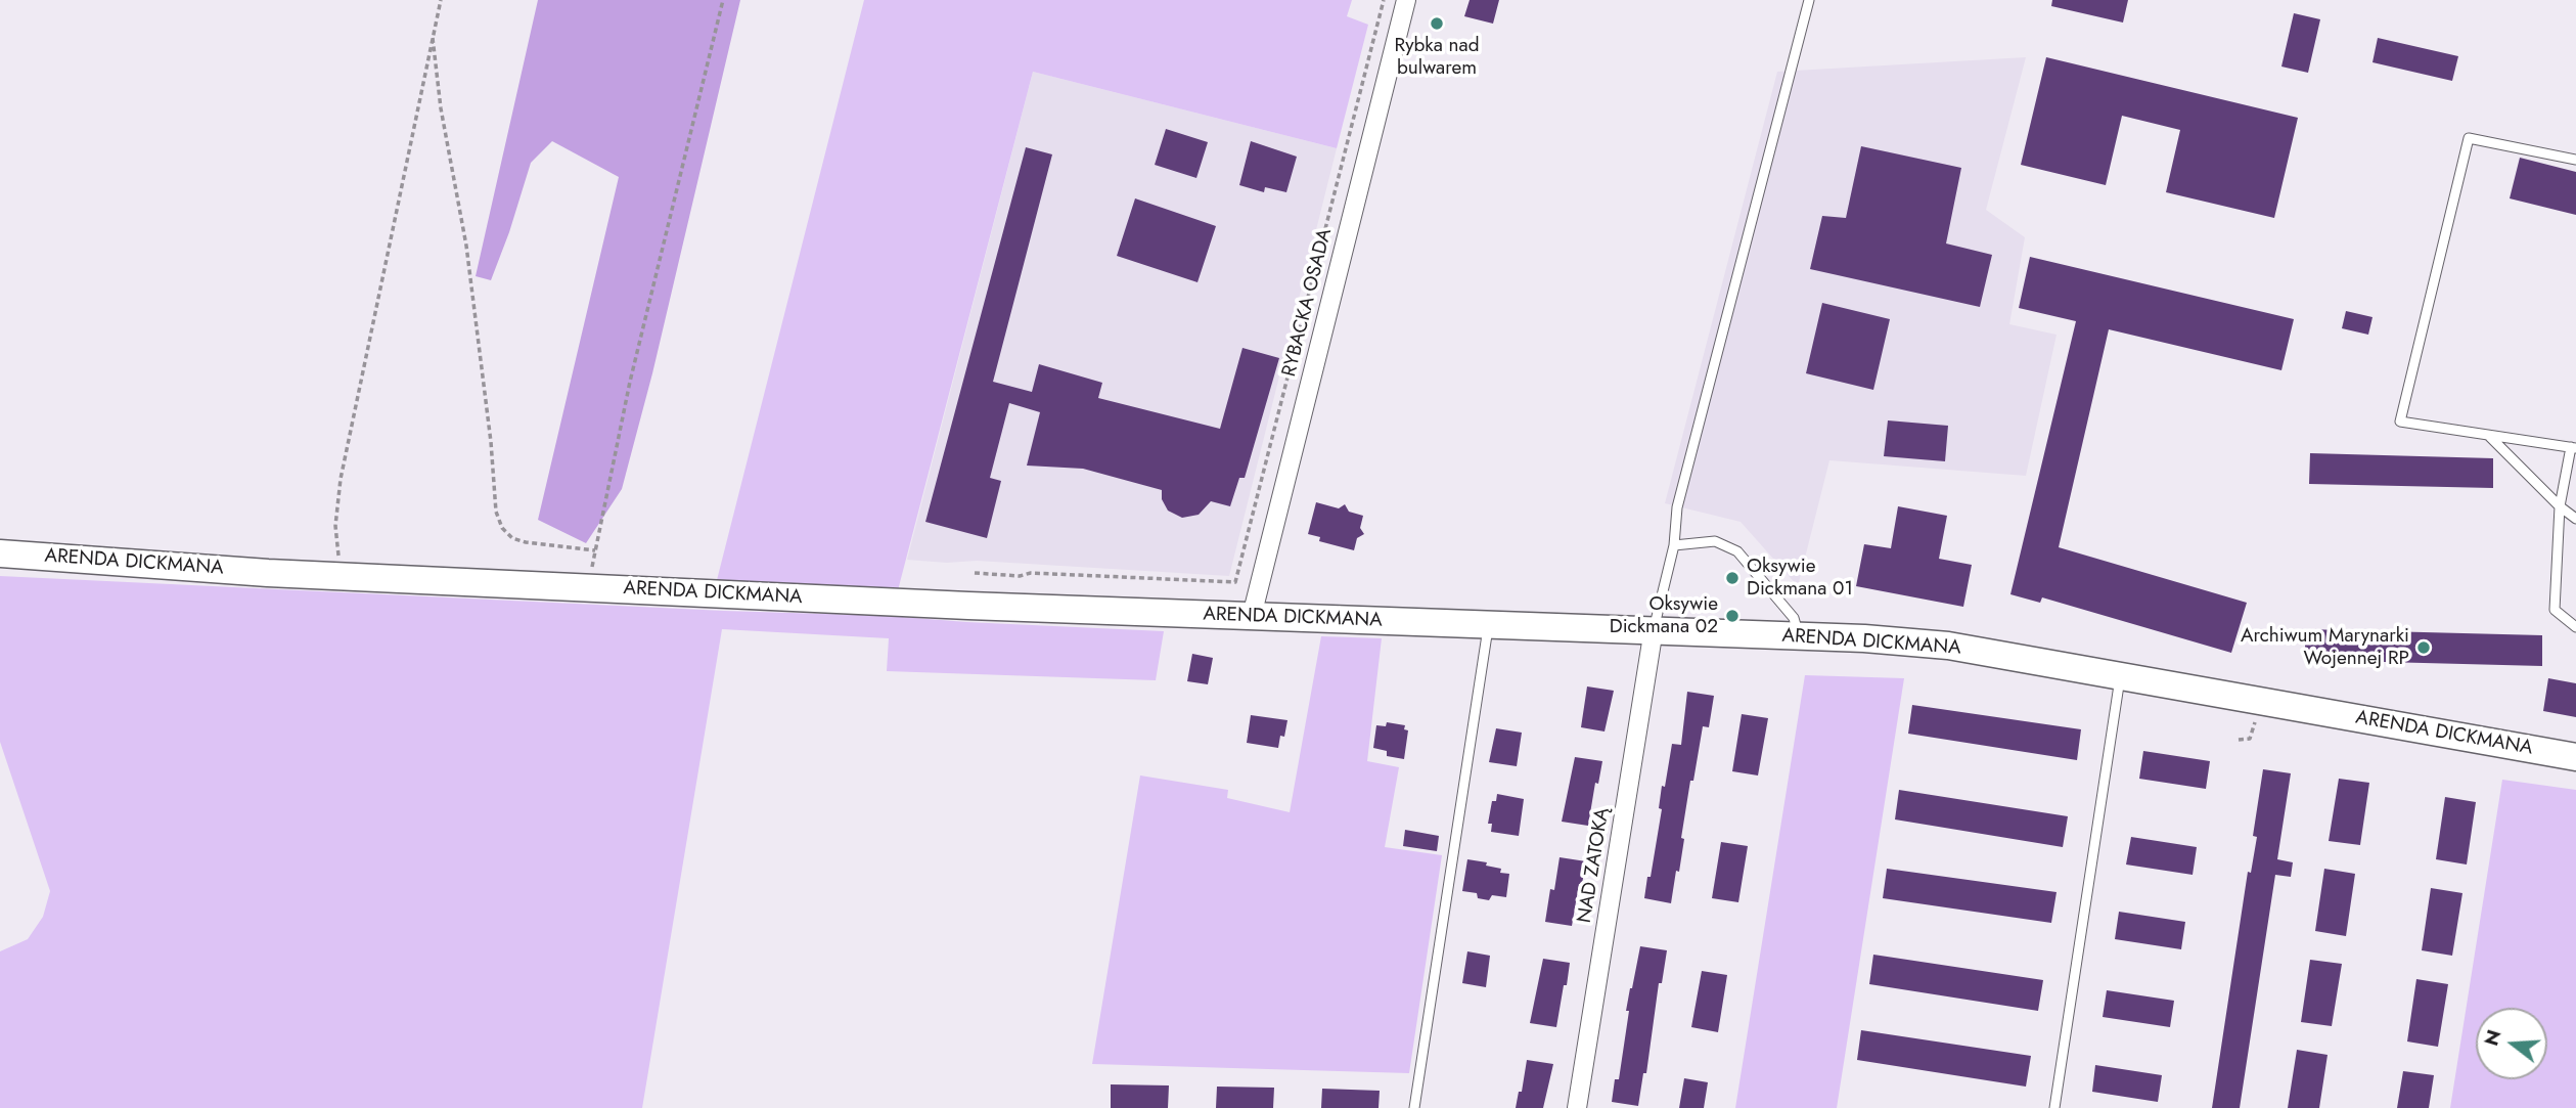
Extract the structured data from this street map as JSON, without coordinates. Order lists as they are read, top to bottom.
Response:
{
  "streets": {
    "street": ["RYBACKA OSADA", "ARENDA DICKMANA", "NAD ZATOKĄ"]
  },
  "crossings": [
    ["RYBACKA OSADA", "ARENDA DICKMANA"],
    ["ARENDA DICKMANA", "NAD ZATOKĄ"]
  ],
  "places": [
    "Rybka nad bulwarem",
    "Oksywie Dickmana 01",
    "Oksywie Dickmana 02",
    "Archiwum Marynarki Wojennej RP"
  ],
  "north": "left"
}
